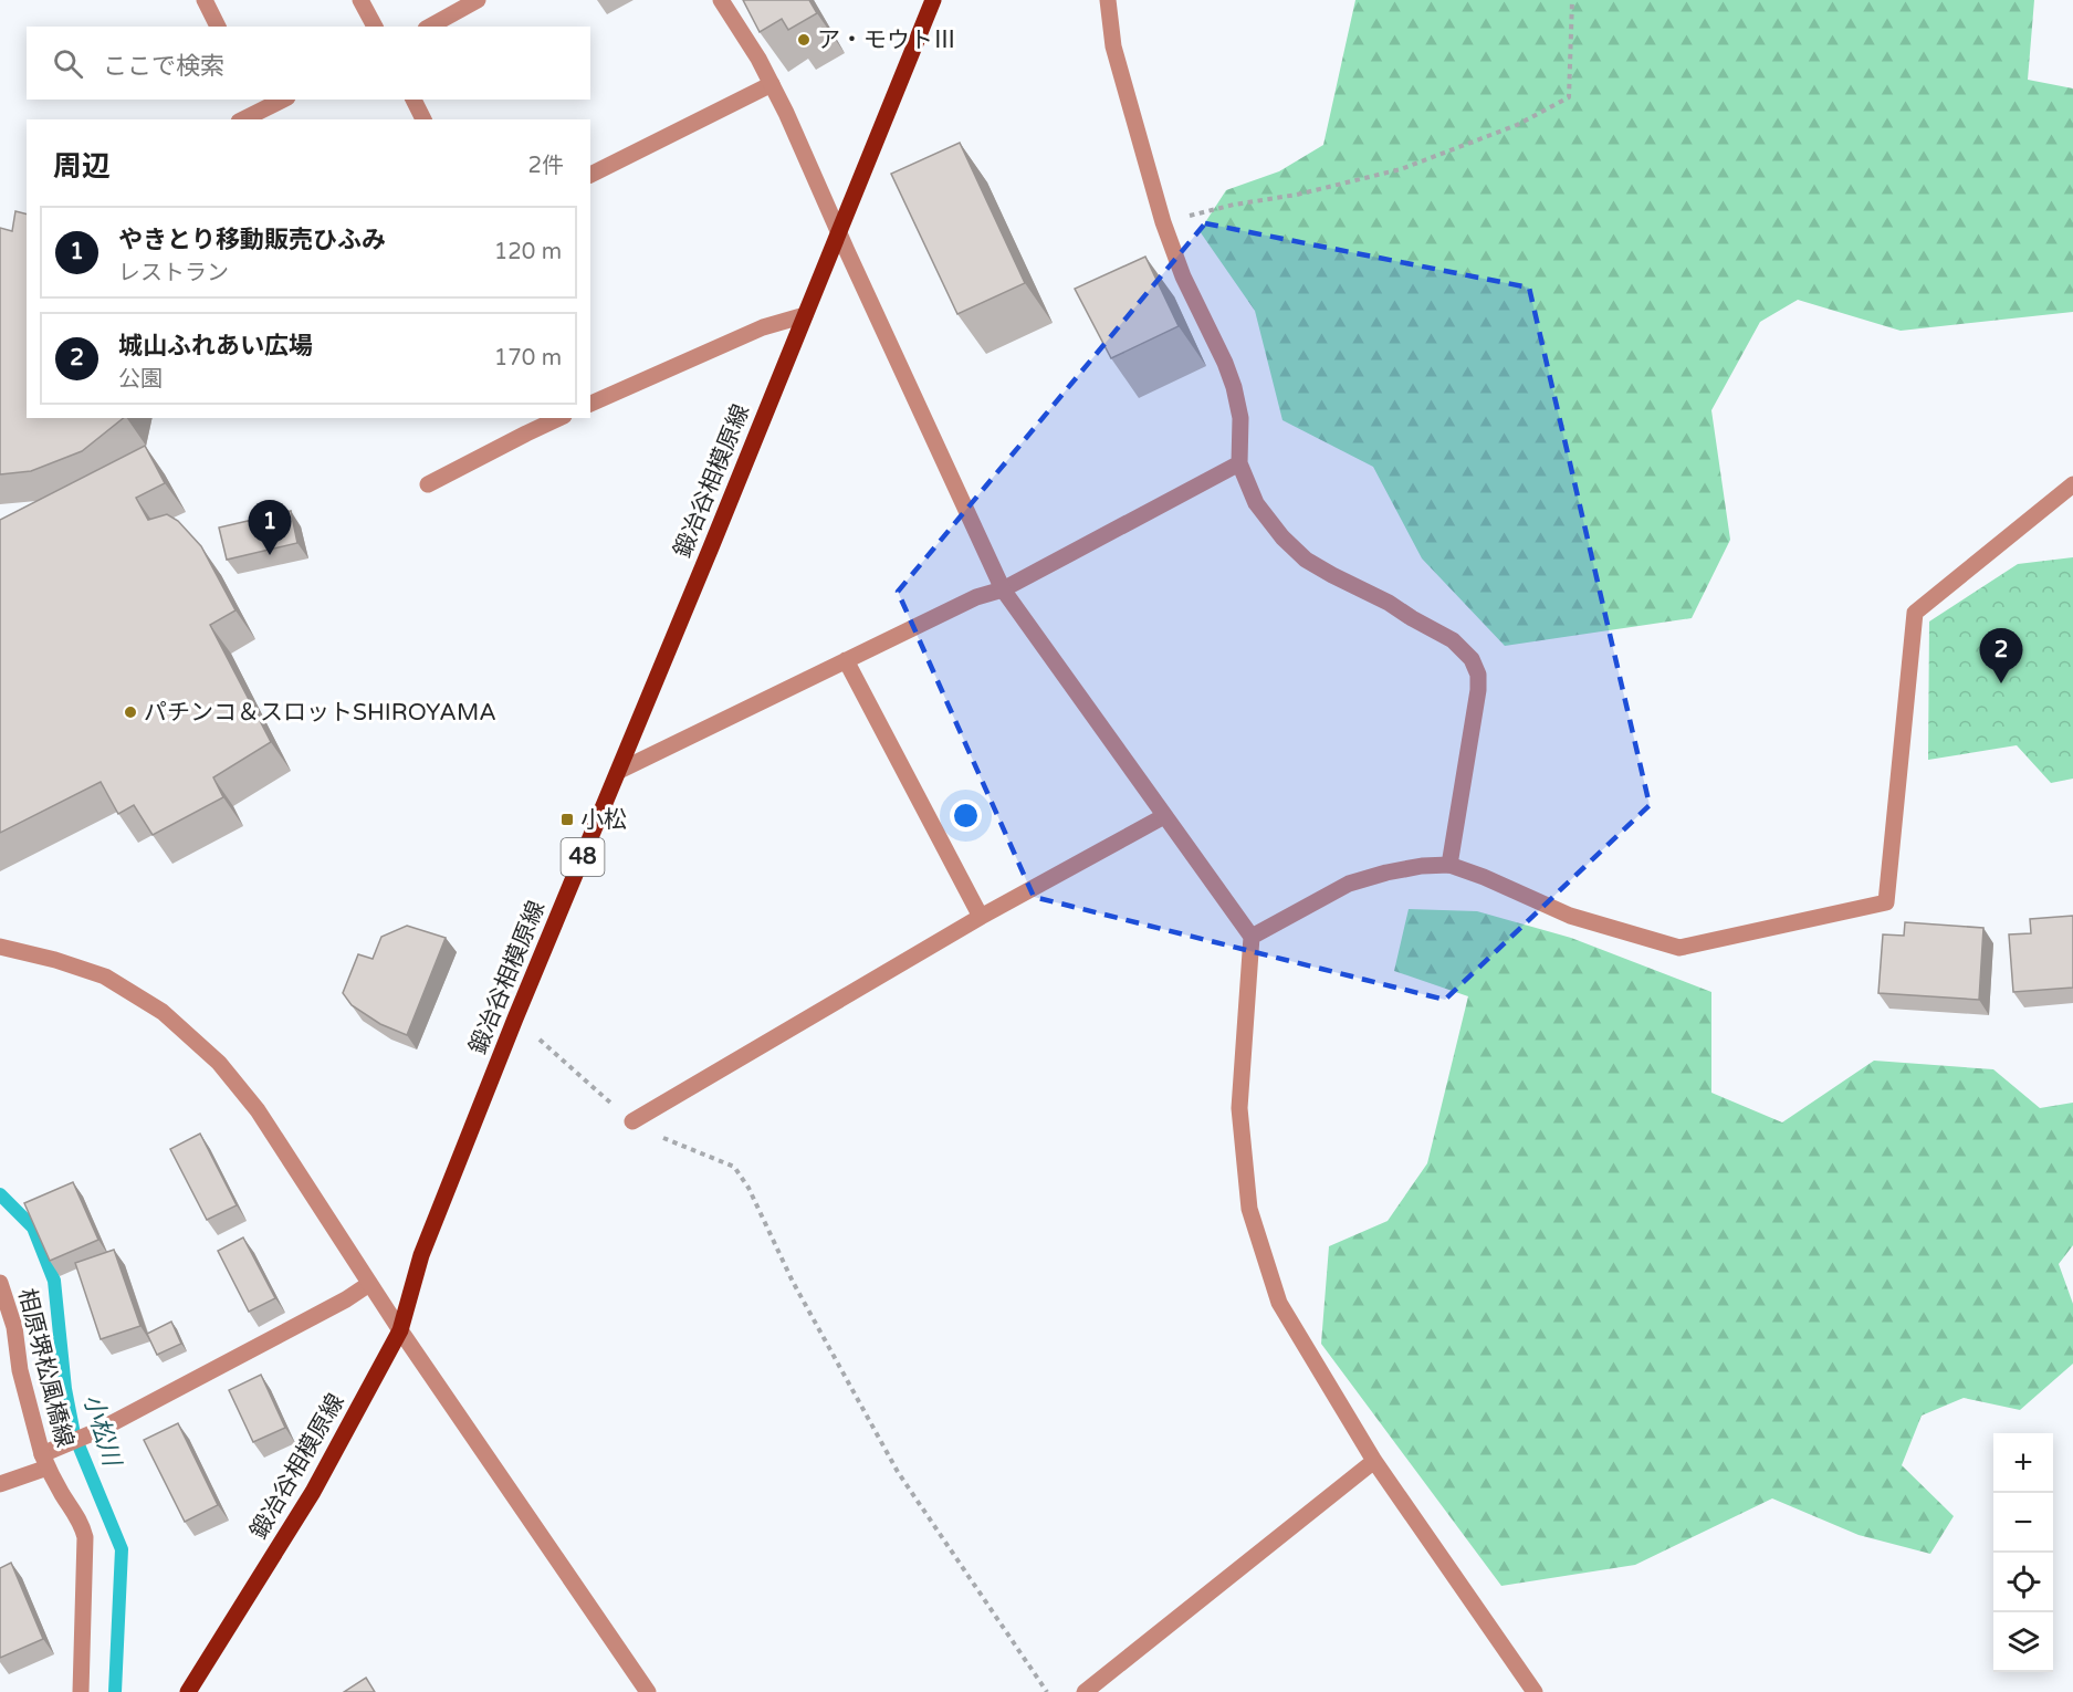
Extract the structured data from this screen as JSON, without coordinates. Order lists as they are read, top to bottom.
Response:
{
  "streets": {
    "main road": ["鍛冶谷相模原線", "48"],
    "street": ["相原堺松風橋線"]
  },
  "water": ["小松川"],
  "places": {
    "other": ["ア・モウトⅢ", "パチンコ＆スロットSHIROYAMA"],
    "transit": ["小松"]
  },
  "page": {
    "search": "ここで検索",
    "heading": ["周辺", "2件"],
    "list": [
      {
        "mark": "1",
        "name": "やきとり移動販売ひふみ",
        "note": "レストラン",
        "value": "120 m"
      },
      {
        "mark": "2",
        "name": "城山ふれあい広場",
        "note": "公園",
        "value": "170 m"
      }
    ],
    "pins": ["1", "2"],
    "map_buttons": ["+", "−"]
  }
}
